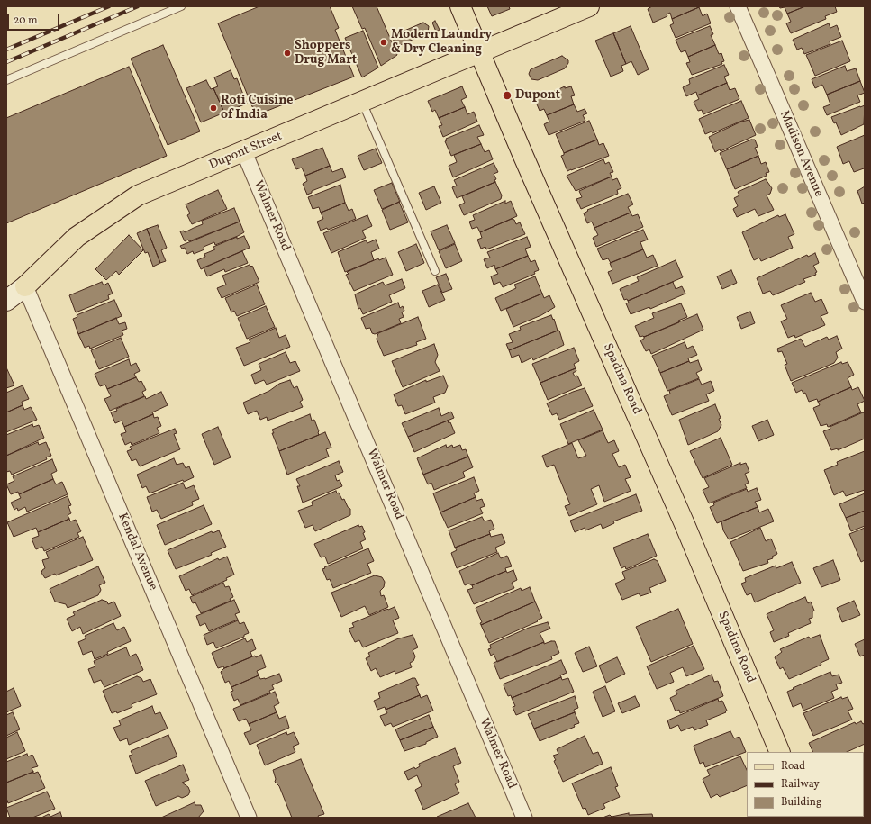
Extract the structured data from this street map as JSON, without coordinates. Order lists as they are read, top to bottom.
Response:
{
  "streets": {
    "main road": ["Dupont Street", "Spadina Road"],
    "street": ["Madison Avenue", "Walmer Road", "Kendal Avenue"]
  },
  "crossings": [
    ["Dupont Street", "Walmer Road"],
    ["Dupont Street", "Spadina Road"],
    ["Dupont Street", "Kendal Avenue"]
  ],
  "places": [
    "Modern Laundry & Dry Cleaning",
    "Shoppers Drug Mart",
    "Dupont",
    "Roti Cuisine of India"
  ],
  "legend": ["Road", "Railway", "Building"],
  "scale_bar": "20 m"
}
